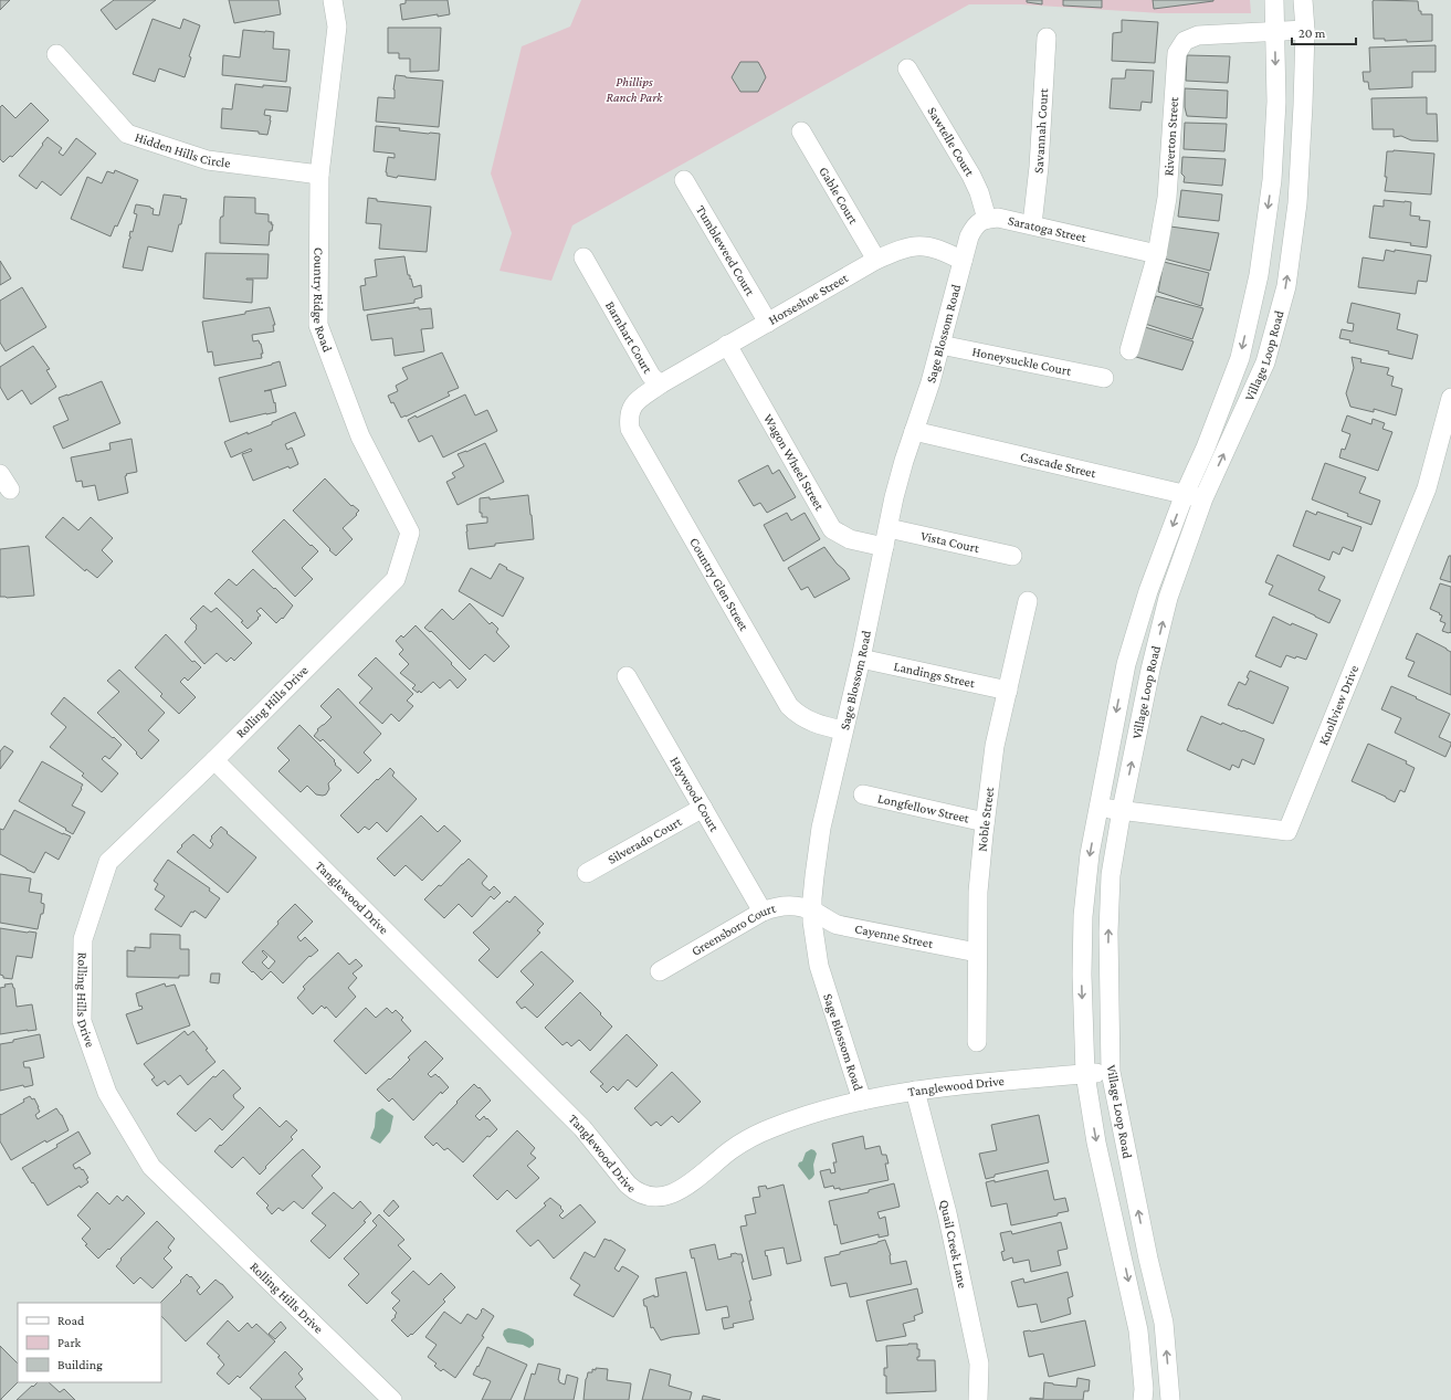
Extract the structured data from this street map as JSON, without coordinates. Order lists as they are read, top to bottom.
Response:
{
  "streets": {
    "street": [
      "Savannah Court",
      "Riverton Street",
      "Sawtelle Court",
      "Hidden Hills Circle",
      "Gable Court",
      "Saratoga Street",
      "Tumbleweed Court",
      "Country Ridge Road",
      "Horseshoe Street",
      "Sage Blossom Road",
      "Barnhart Court",
      "Village Loop Road",
      "Honeysuckle Court",
      "Wagon Wheel Street",
      "Cascade Street",
      "Vista Court",
      "Country Glen Street",
      "Landings Street",
      "Rolling Hills Drive",
      "Knollview Drive",
      "Haywood Court",
      "Longfellow Street",
      "Noble Street",
      "Silverado Court",
      "Tanglewood Drive",
      "Greensboro Court",
      "Cayenne Street",
      "Quail Creek Lane"
    ]
  },
  "crossings": [
    ["Savannah Court", "Saratoga Street"],
    ["Riverton Street", "Saratoga Street"],
    ["Riverton Street", "Village Loop Road"],
    ["Sawtelle Court", "Saratoga Street"],
    ["Hidden Hills Circle", "Country Ridge Road"],
    ["Gable Court", "Horseshoe Street"],
    ["Tumbleweed Court", "Horseshoe Street"],
    ["Country Ridge Road", "Rolling Hills Drive"],
    ["Horseshoe Street", "Sage Blossom Road"],
    ["Horseshoe Street", "Barnhart Court"],
    ["Horseshoe Street", "Wagon Wheel Street"],
    ["Sage Blossom Road", "Honeysuckle Court"],
    ["Sage Blossom Road", "Wagon Wheel Street"],
    ["Sage Blossom Road", "Cascade Street"],
    ["Sage Blossom Road", "Vista Court"],
    ["Sage Blossom Road", "Country Glen Street"],
    ["Sage Blossom Road", "Landings Street"],
    ["Sage Blossom Road", "Tanglewood Drive"],
    ["Sage Blossom Road", "Greensboro Court"],
    ["Sage Blossom Road", "Cayenne Street"],
    ["Barnhart Court", "Country Glen Street"],
    ["Village Loop Road", "Cascade Street"],
    ["Village Loop Road", "Knollview Drive"],
    ["Village Loop Road", "Tanglewood Drive"],
    ["Landings Street", "Noble Street"],
    ["Rolling Hills Drive", "Tanglewood Drive"],
    ["Haywood Court", "Silverado Court"],
    ["Haywood Court", "Greensboro Court"],
    ["Longfellow Street", "Noble Street"],
    ["Noble Street", "Cayenne Street"],
    ["Tanglewood Drive", "Quail Creek Lane"],
    ["Greensboro Court", "Cayenne Street"]
  ],
  "parks": ["Phillips Ranch Park"],
  "legend": ["Road", "Park", "Building"],
  "scale_bar": "20 m"
}
